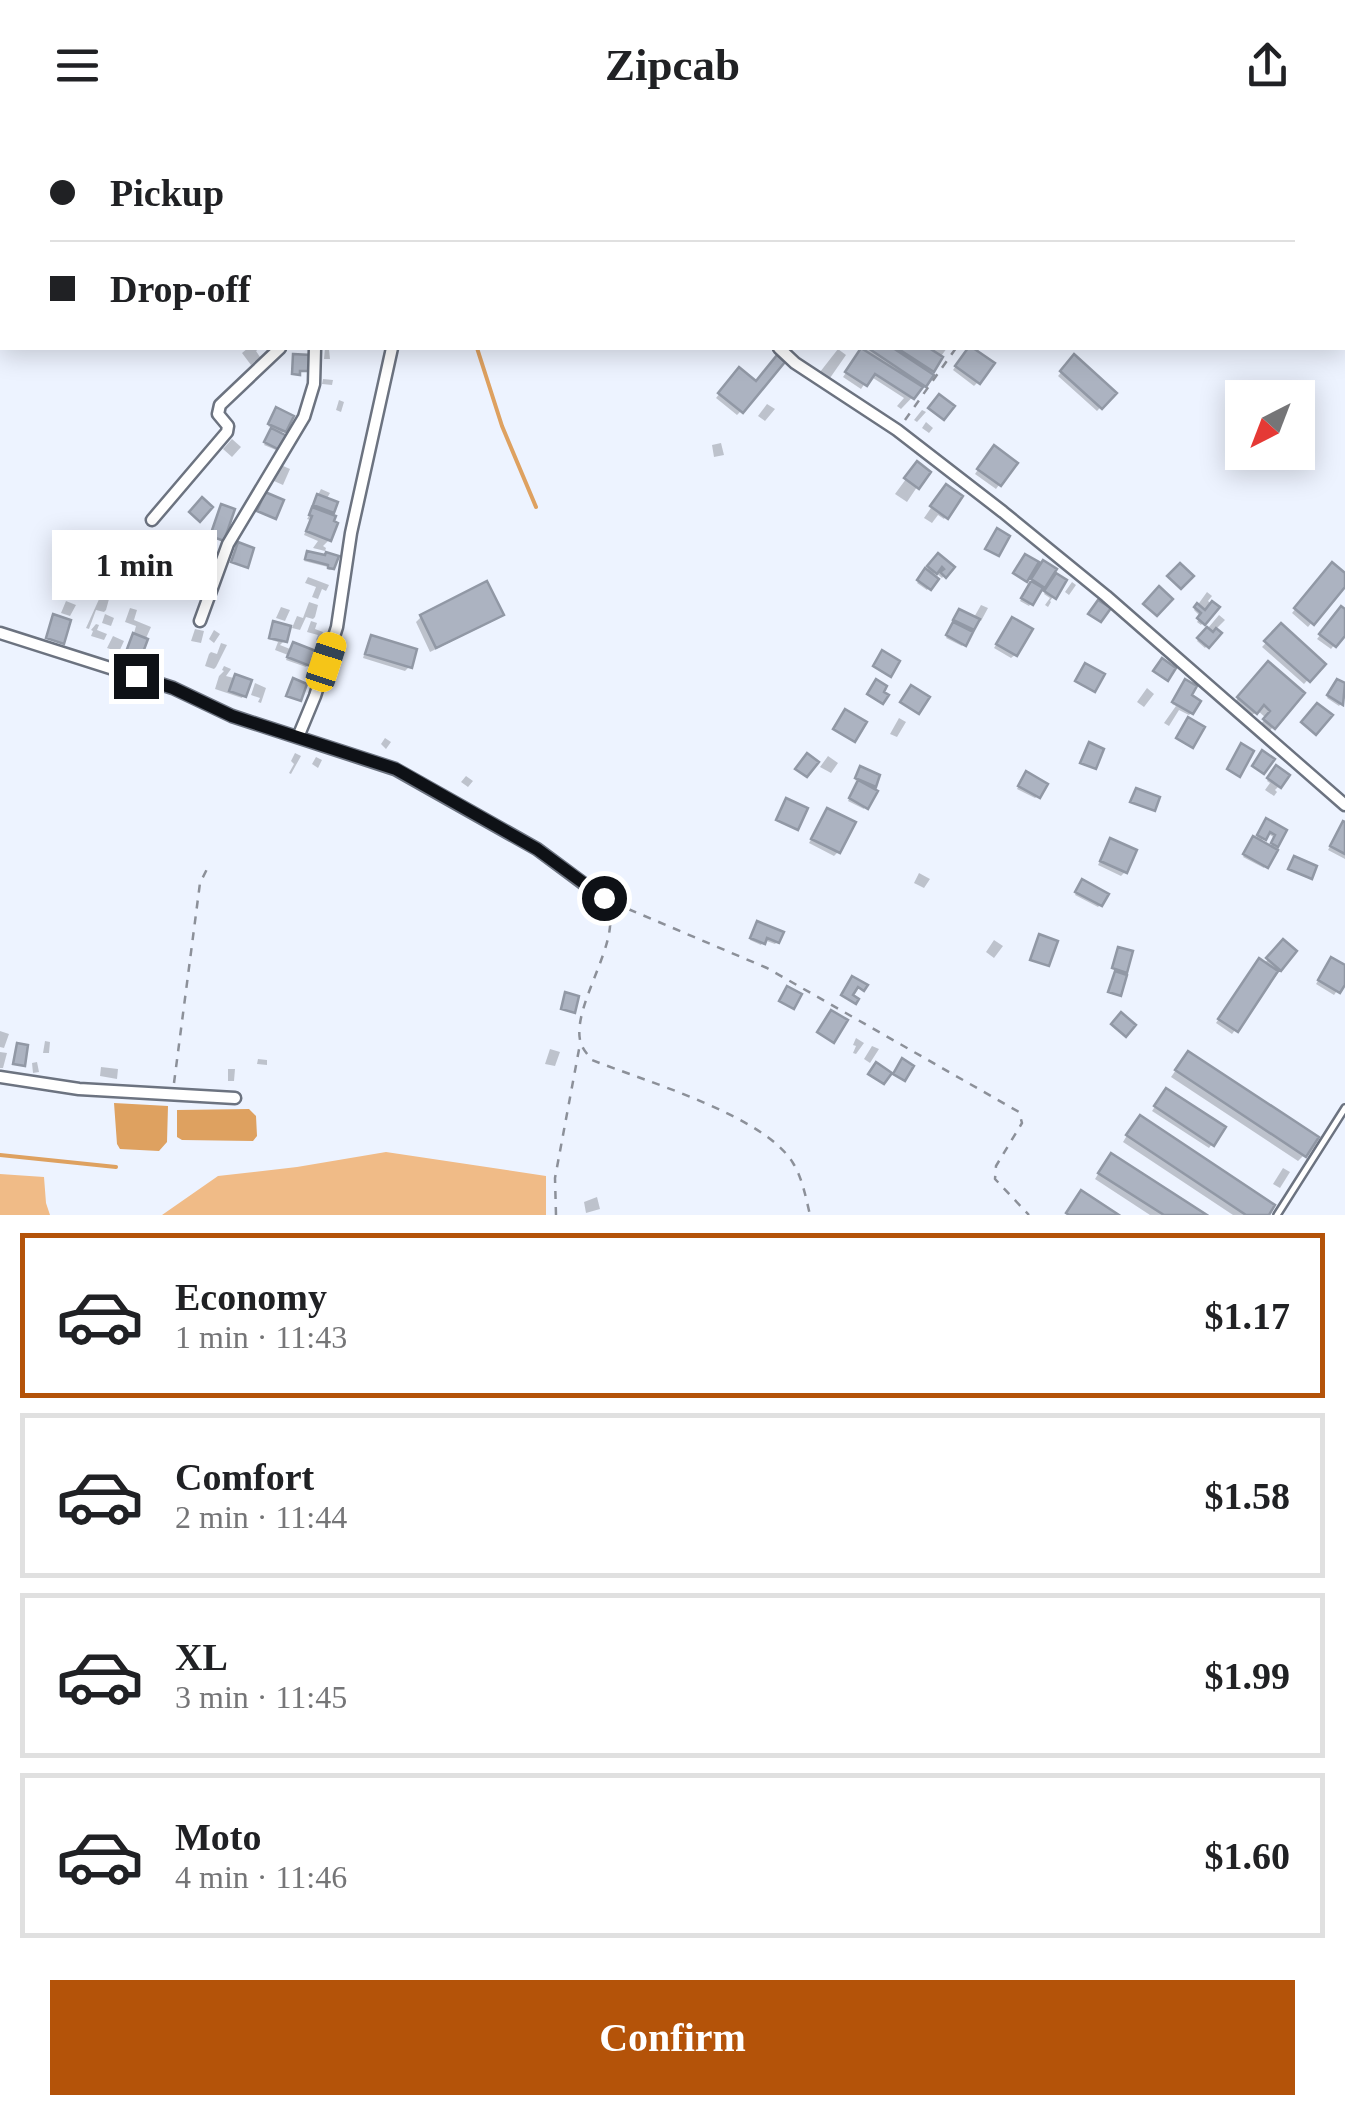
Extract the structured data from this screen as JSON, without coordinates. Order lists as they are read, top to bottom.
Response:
{
  "north": "bottom left",
  "page": {
    "header": "Zipcab",
    "banner": ["Pickup", "Drop-off"],
    "bubble": "1 min",
    "list": [
      {
        "name": "Economy",
        "note": "1 min · 11:43",
        "value": "$1.17"
      },
      {
        "name": "Comfort",
        "note": "2 min · 11:44",
        "value": "$1.58"
      },
      {
        "name": "XL",
        "note": "3 min · 11:45",
        "value": "$1.99"
      },
      {
        "name": "Moto",
        "note": "4 min · 11:46",
        "value": "$1.60"
      }
    ],
    "buttons": "Confirm"
  }
}
